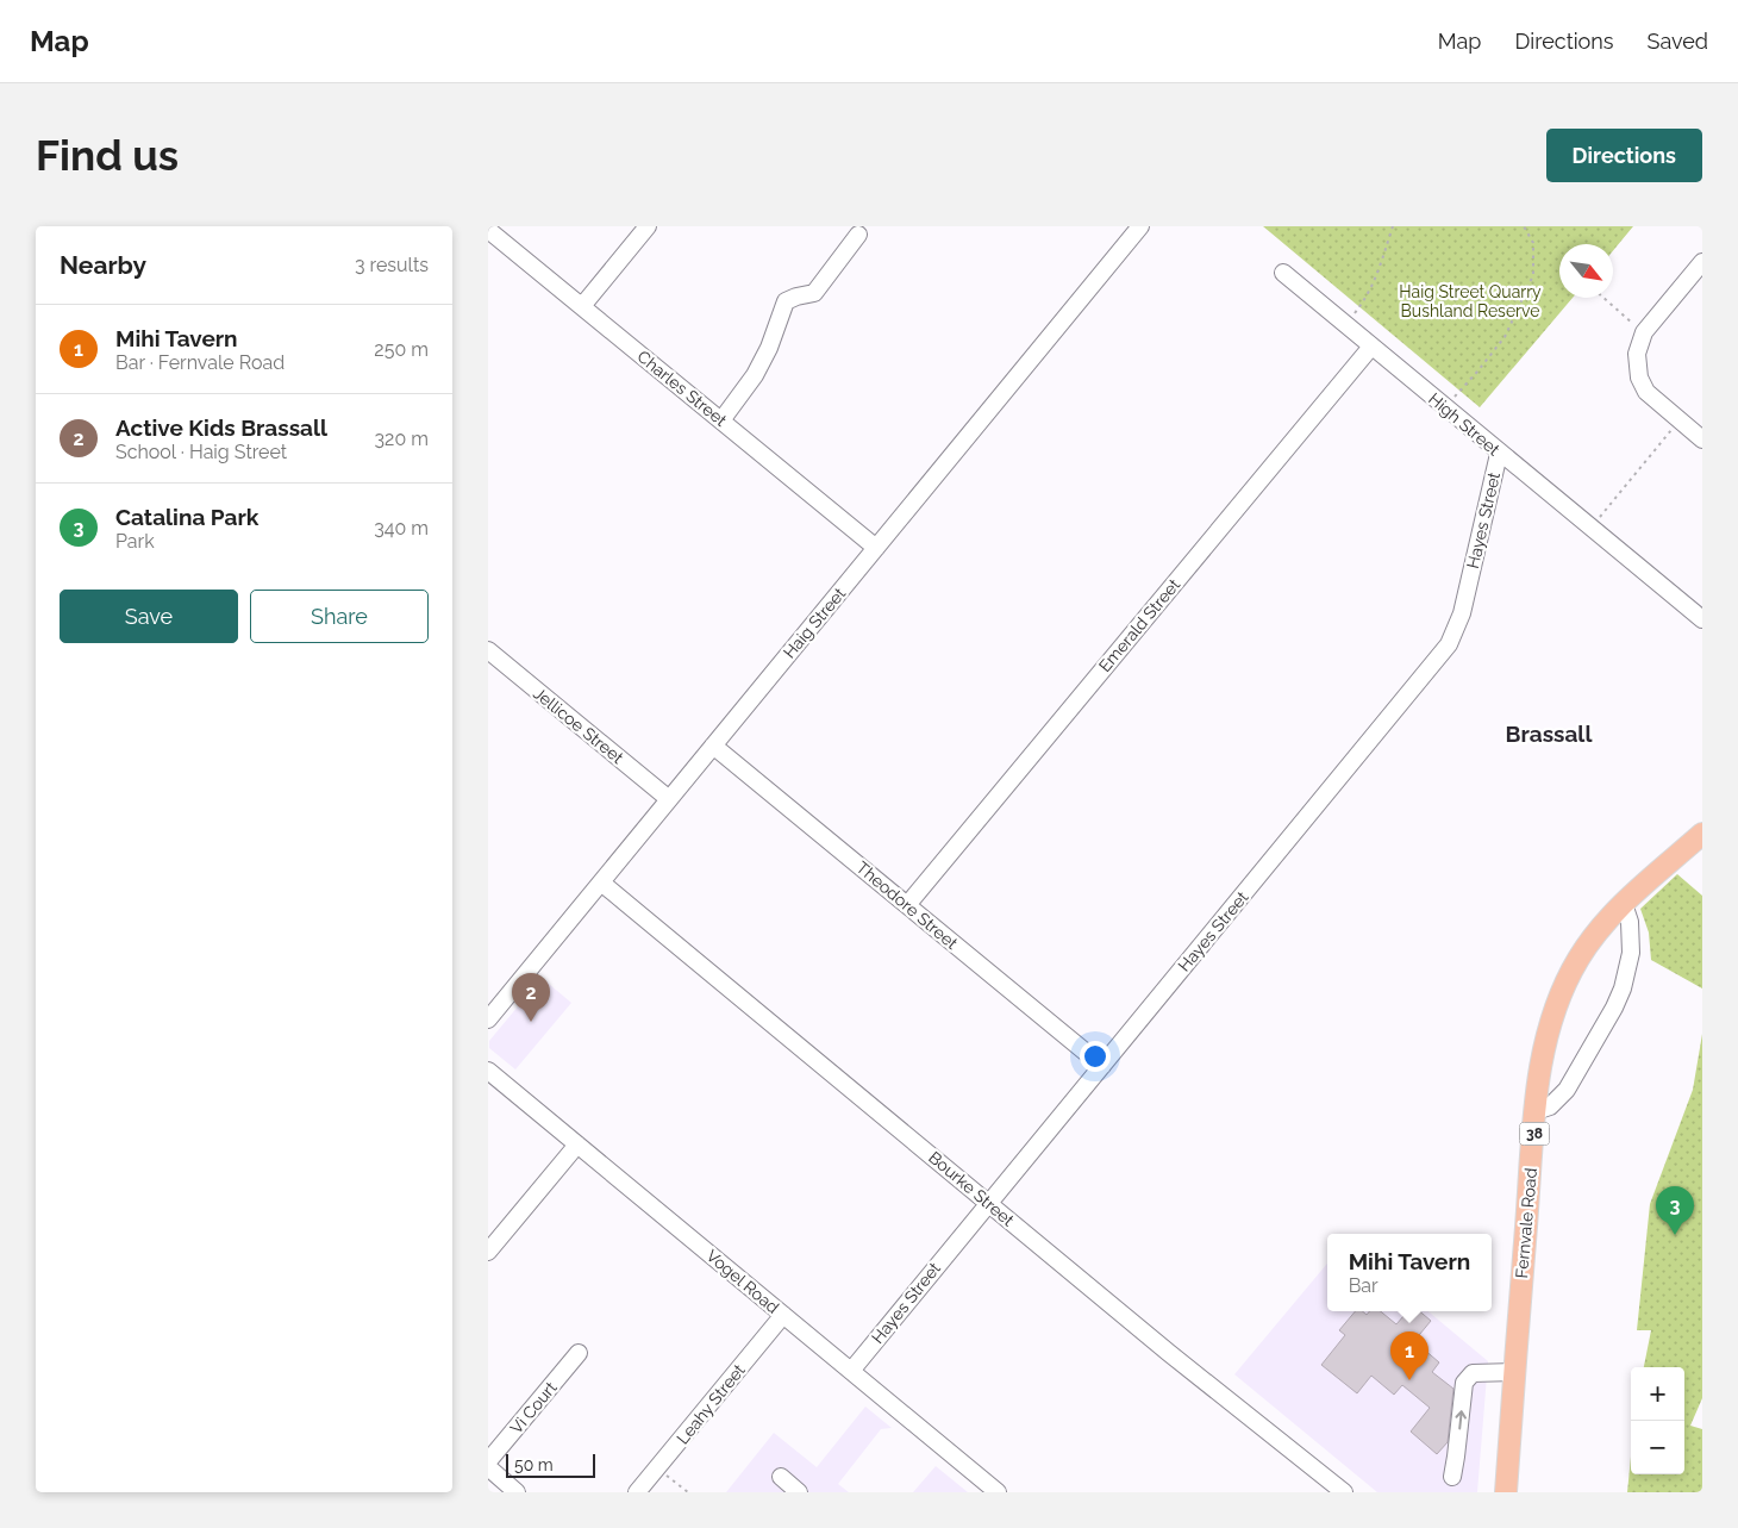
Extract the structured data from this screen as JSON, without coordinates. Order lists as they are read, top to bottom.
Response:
{
  "streets": {
    "main road": ["38", "Fernvale Road"],
    "street": [
      "Charles Street",
      "High Street",
      "Hayes Street",
      "Haig Street",
      "Emerald Street",
      "Jellicoe Street",
      "Theodore Street",
      "Bourke Street",
      "Vogel Road",
      "Leahy Street",
      "Vi Court"
    ]
  },
  "crossings": [
    ["Charles Street", "Haig Street"],
    ["High Street", "Hayes Street"],
    ["High Street", "Emerald Street"],
    ["Hayes Street", "Theodore Street"],
    ["Hayes Street", "Bourke Street"],
    ["Hayes Street", "Vogel Road"],
    ["Haig Street", "Jellicoe Street"],
    ["Haig Street", "Theodore Street"],
    ["Haig Street", "Bourke Street"],
    ["Emerald Street", "Theodore Street"],
    ["Vogel Road", "Leahy Street"]
  ],
  "districts": ["Brassall"],
  "parks": ["Haig Street Quarry Bushland Reserve"],
  "scale_bar": "50 m",
  "north": "bottom right",
  "page": {
    "header": "Map",
    "nav": ["Map", "Directions", "Saved"],
    "buttons": [
      "Directions",
      ["Save", "Share"]
    ],
    "title": "Find us",
    "heading": ["Nearby", "3 results"],
    "list": [
      {
        "mark": "1",
        "name": "Mihi Tavern",
        "note": "Bar · Fernvale Road",
        "value": "250 m"
      },
      {
        "mark": "2",
        "name": "Active Kids Brassall",
        "note": "School · Haig Street",
        "value": "320 m"
      },
      {
        "mark": "3",
        "name": "Catalina Park",
        "note": "Park",
        "value": "340 m"
      }
    ],
    "pins": ["2", "3", "1"],
    "popup": ["Mihi Tavern", "Bar"],
    "map_buttons": ["+", "−"],
    "scale": "50 m"
  }
}
